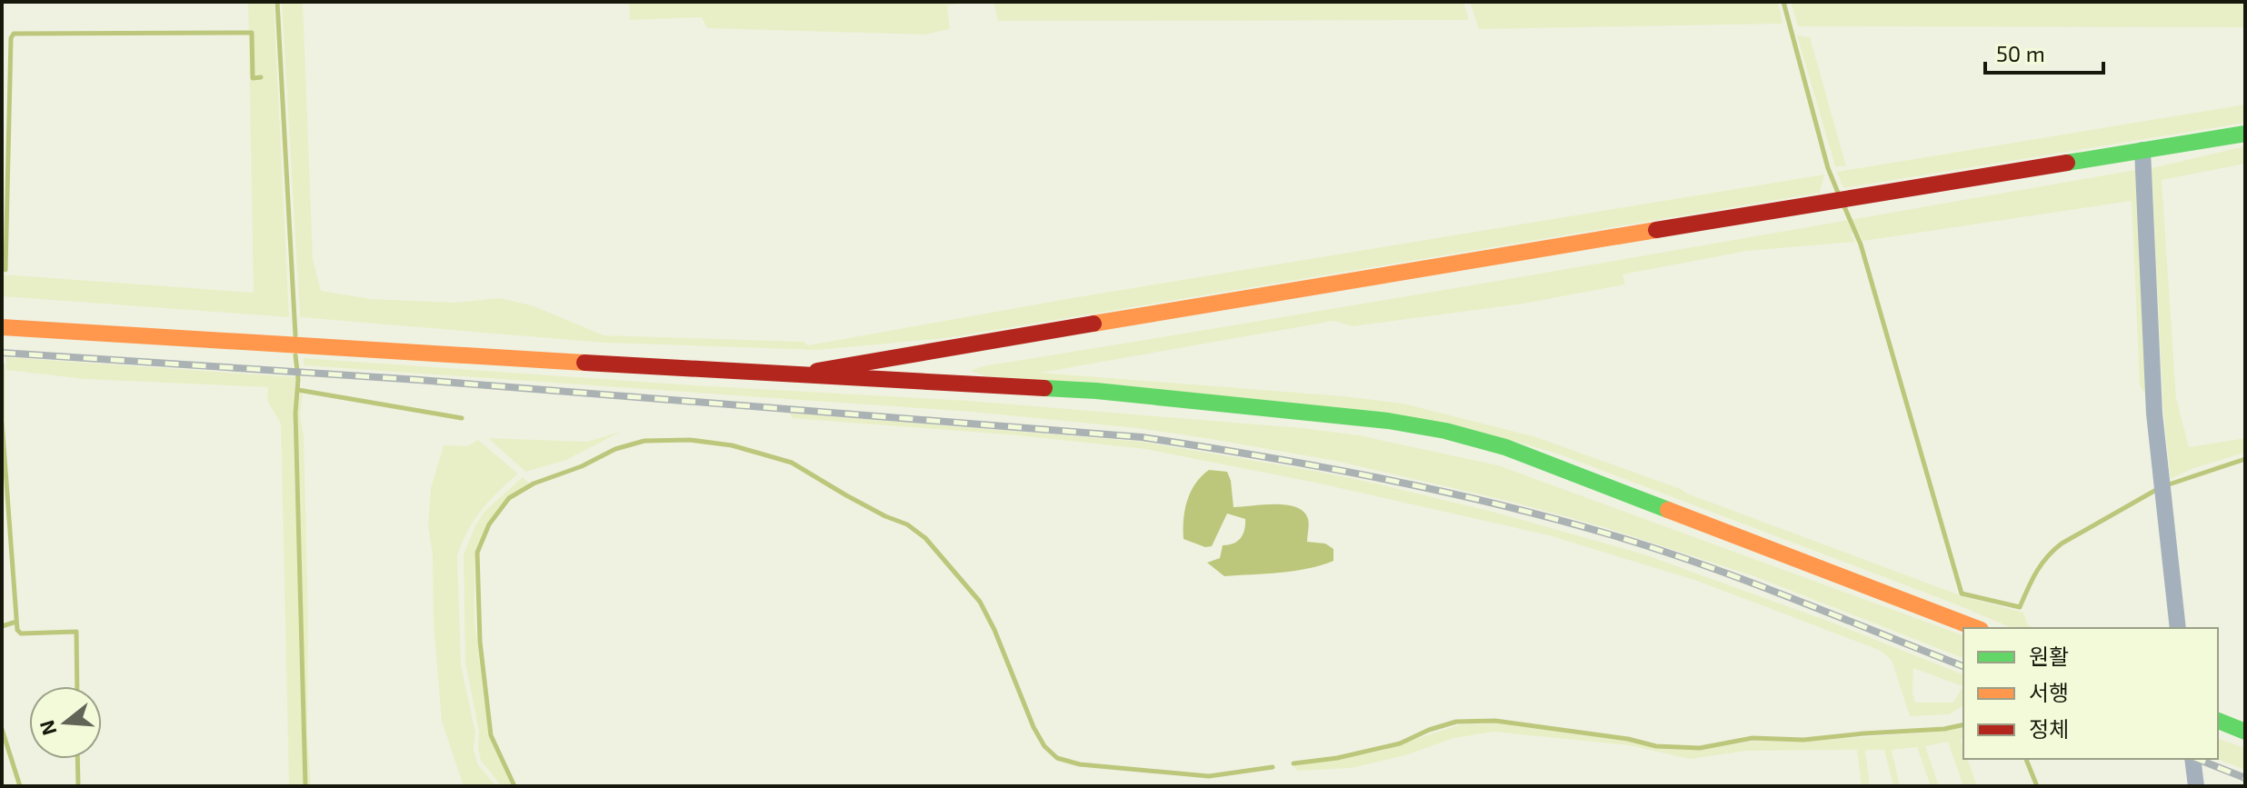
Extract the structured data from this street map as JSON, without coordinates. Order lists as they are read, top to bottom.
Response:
{
  "legend": ["원활", "서행", "정체"],
  "scale_bar": "50 m",
  "north": "left"
}
